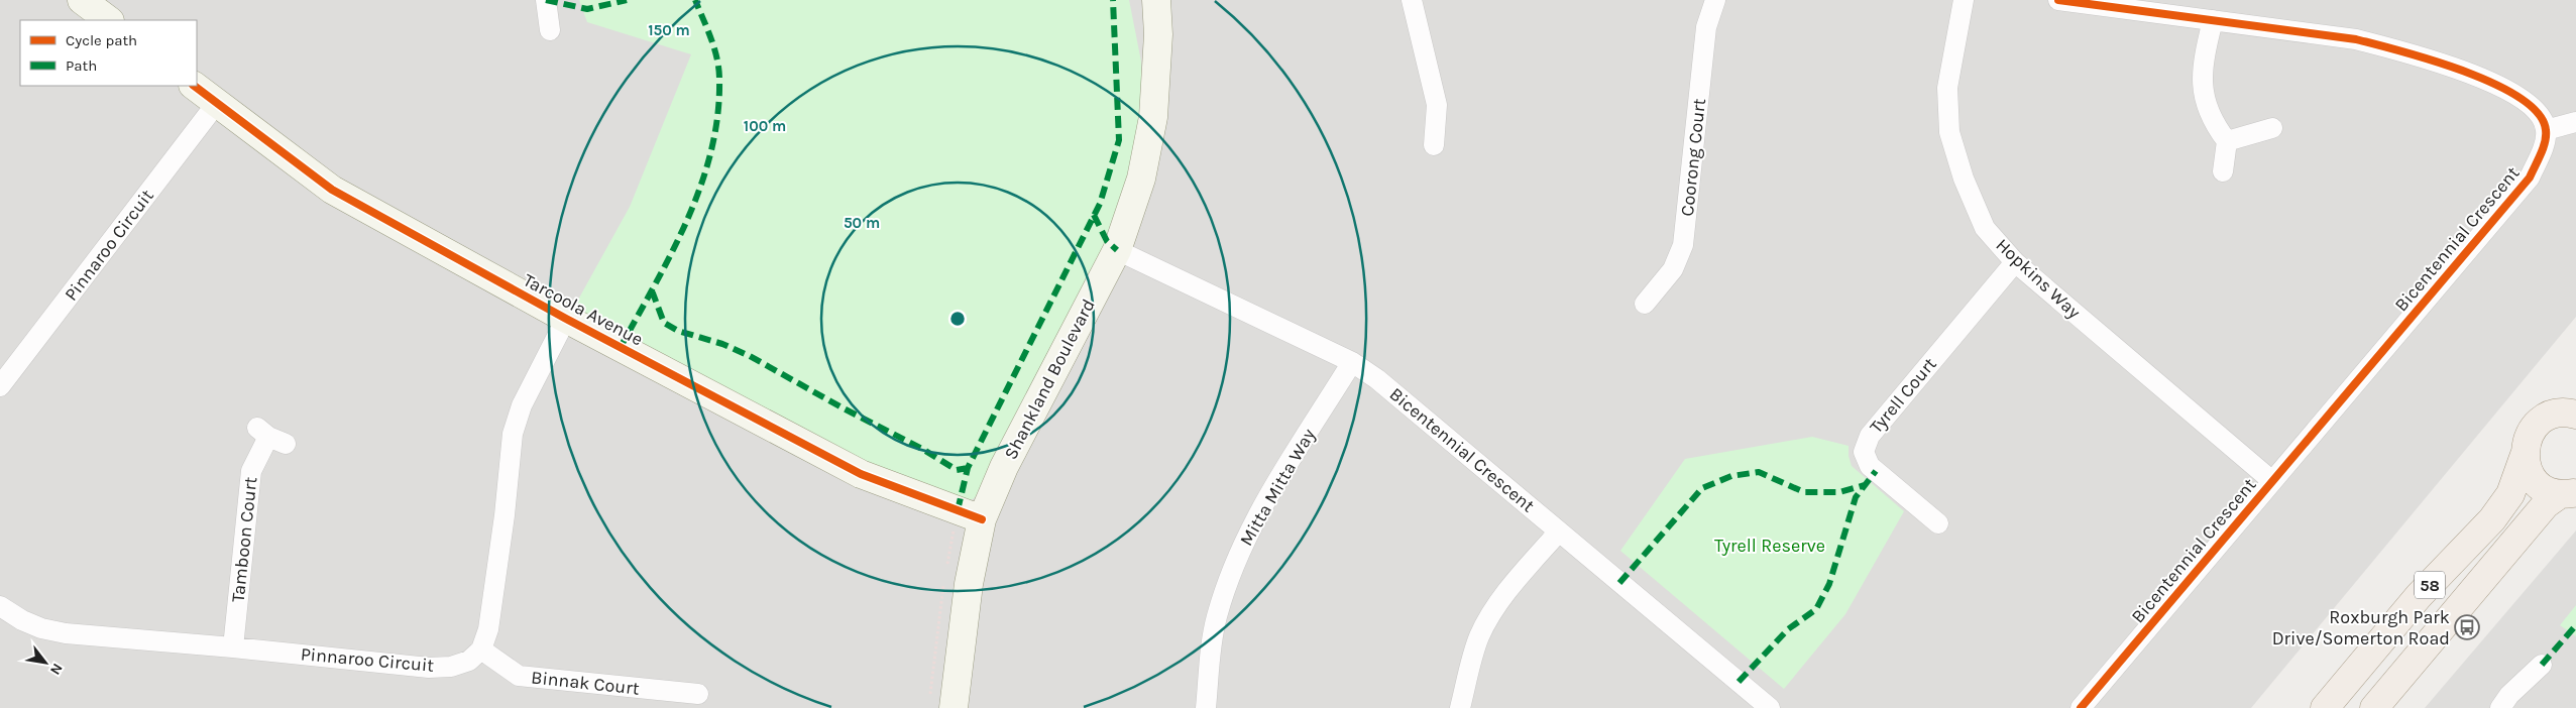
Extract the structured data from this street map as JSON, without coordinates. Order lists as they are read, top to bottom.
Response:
{
  "streets": {
    "main road": ["58"],
    "street": [
      "Coorong Court",
      "Bicentennial Crescent",
      "Pinnaroo Circuit",
      "Hopkins Way",
      "Tarcoola Avenue",
      "Shankland Boulevard",
      "Tyrell Court",
      "Mitta Mitta Way",
      "Tamboon Court",
      "Binnak Court"
    ]
  },
  "crossings": [
    ["Bicentennial Crescent", "Hopkins Way"],
    ["Bicentennial Crescent", "Shankland Boulevard"],
    ["Bicentennial Crescent", "Mitta Mitta Way"],
    ["Pinnaroo Circuit", "Tarcoola Avenue"],
    ["Pinnaroo Circuit", "Tamboon Court"],
    ["Pinnaroo Circuit", "Binnak Court"],
    ["Hopkins Way", "Tyrell Court"],
    ["Tarcoola Avenue", "Shankland Boulevard"]
  ],
  "parks": ["Tyrell Reserve"],
  "places": {
    "bus stop": ["Roxburgh Park Drive/Somerton Road"]
  },
  "legend": ["Cycle path", "Path"],
  "north": "bottom right",
  "rings": ["150 m", "100 m", "50 m"]
}
